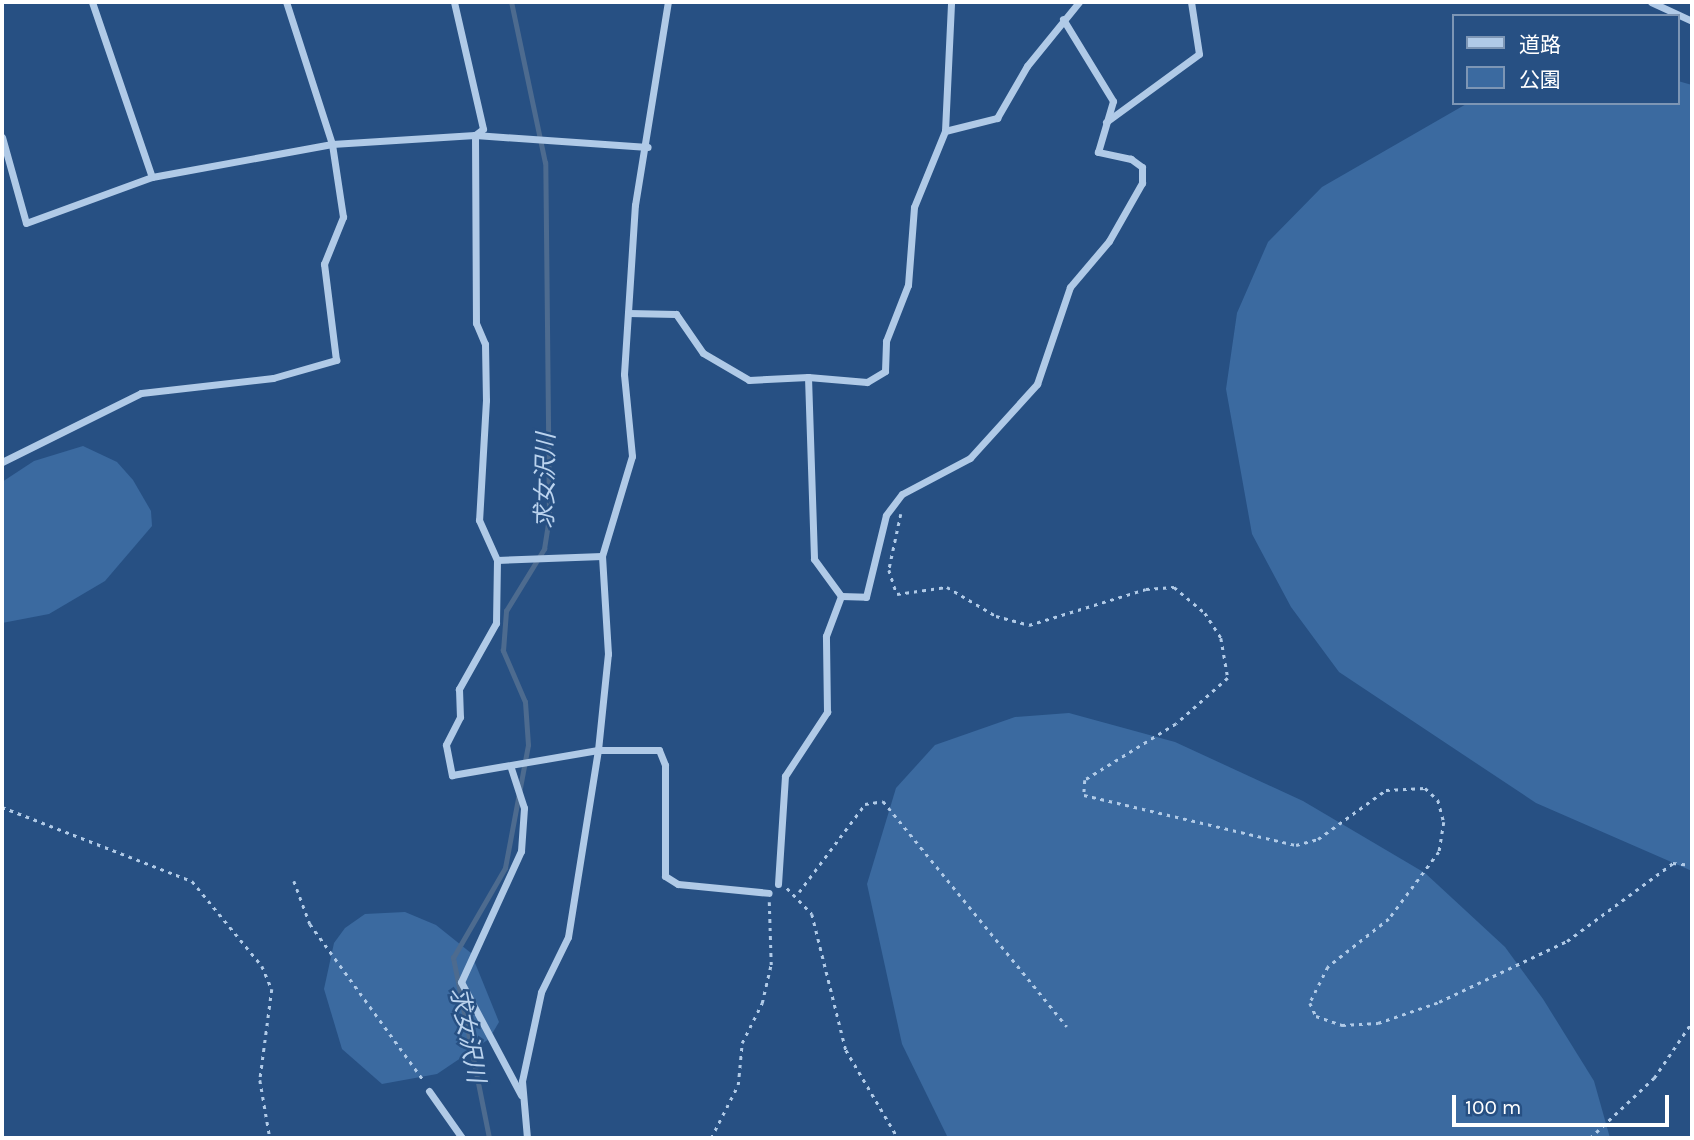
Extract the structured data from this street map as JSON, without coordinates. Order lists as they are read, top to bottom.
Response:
{
  "water": ["求女沢川"],
  "legend": ["道路", "公園"],
  "scale_bar": "100 m"
}
